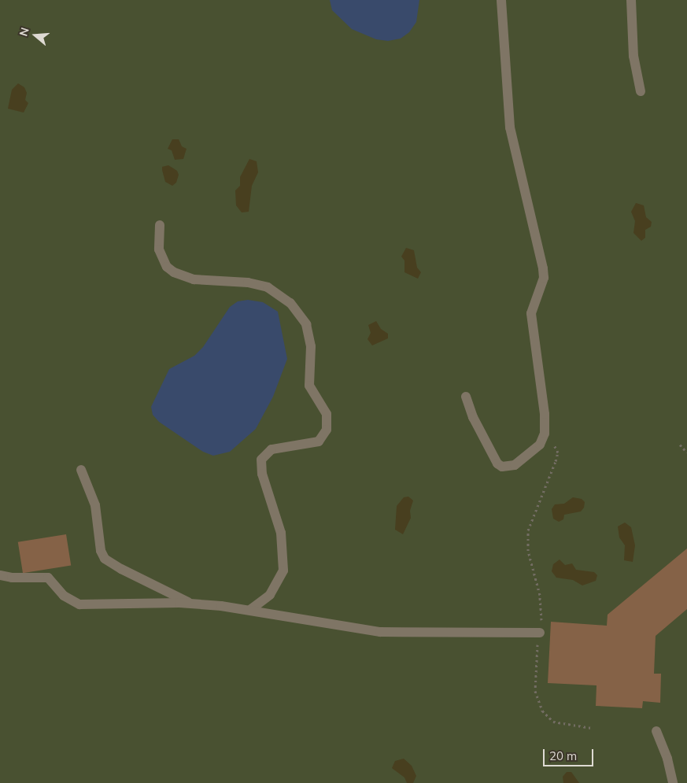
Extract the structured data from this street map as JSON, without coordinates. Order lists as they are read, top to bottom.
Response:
{
  "scale_bar": "20 m",
  "north": "left"
}
